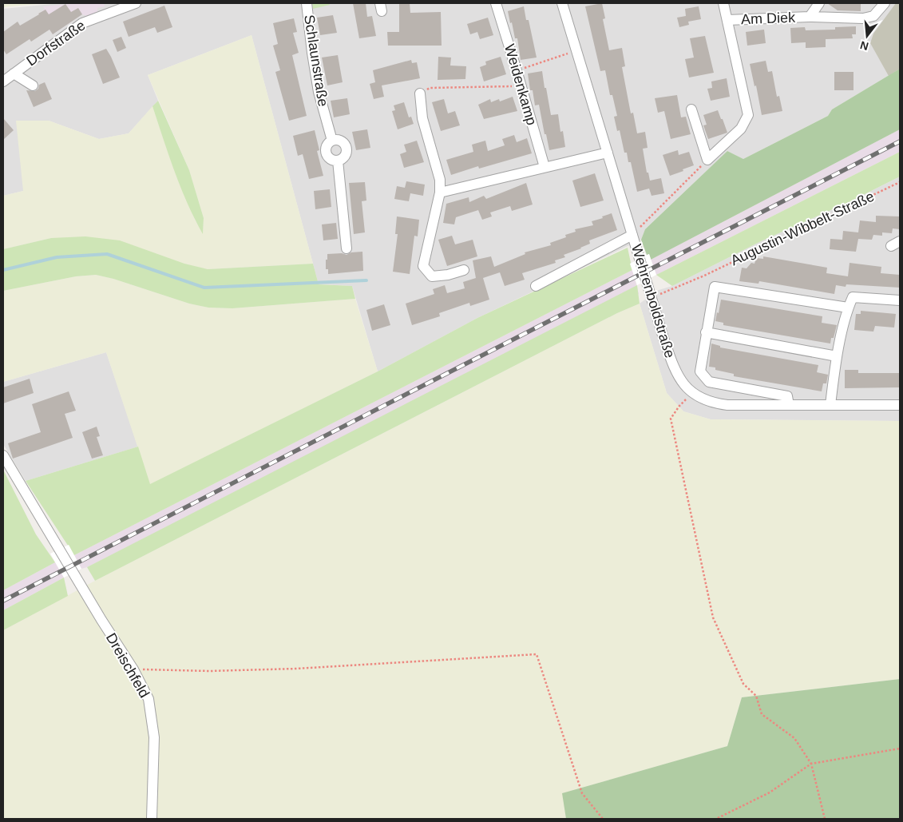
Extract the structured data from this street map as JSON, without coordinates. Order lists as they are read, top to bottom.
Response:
{
  "streets": {
    "street": [
      "Am Diek",
      "Dorfstraße",
      "Schlaunstraße",
      "Weidenkamp",
      "Wehrenboldstraße",
      "Dreischfeld"
    ],
    "path": ["Augustin-Wibbelt-Straße"]
  },
  "crossings": [
    ["Augustin-Wibbelt-Straße", "Wehrenboldstraße"]
  ],
  "north": "bottom"
}
